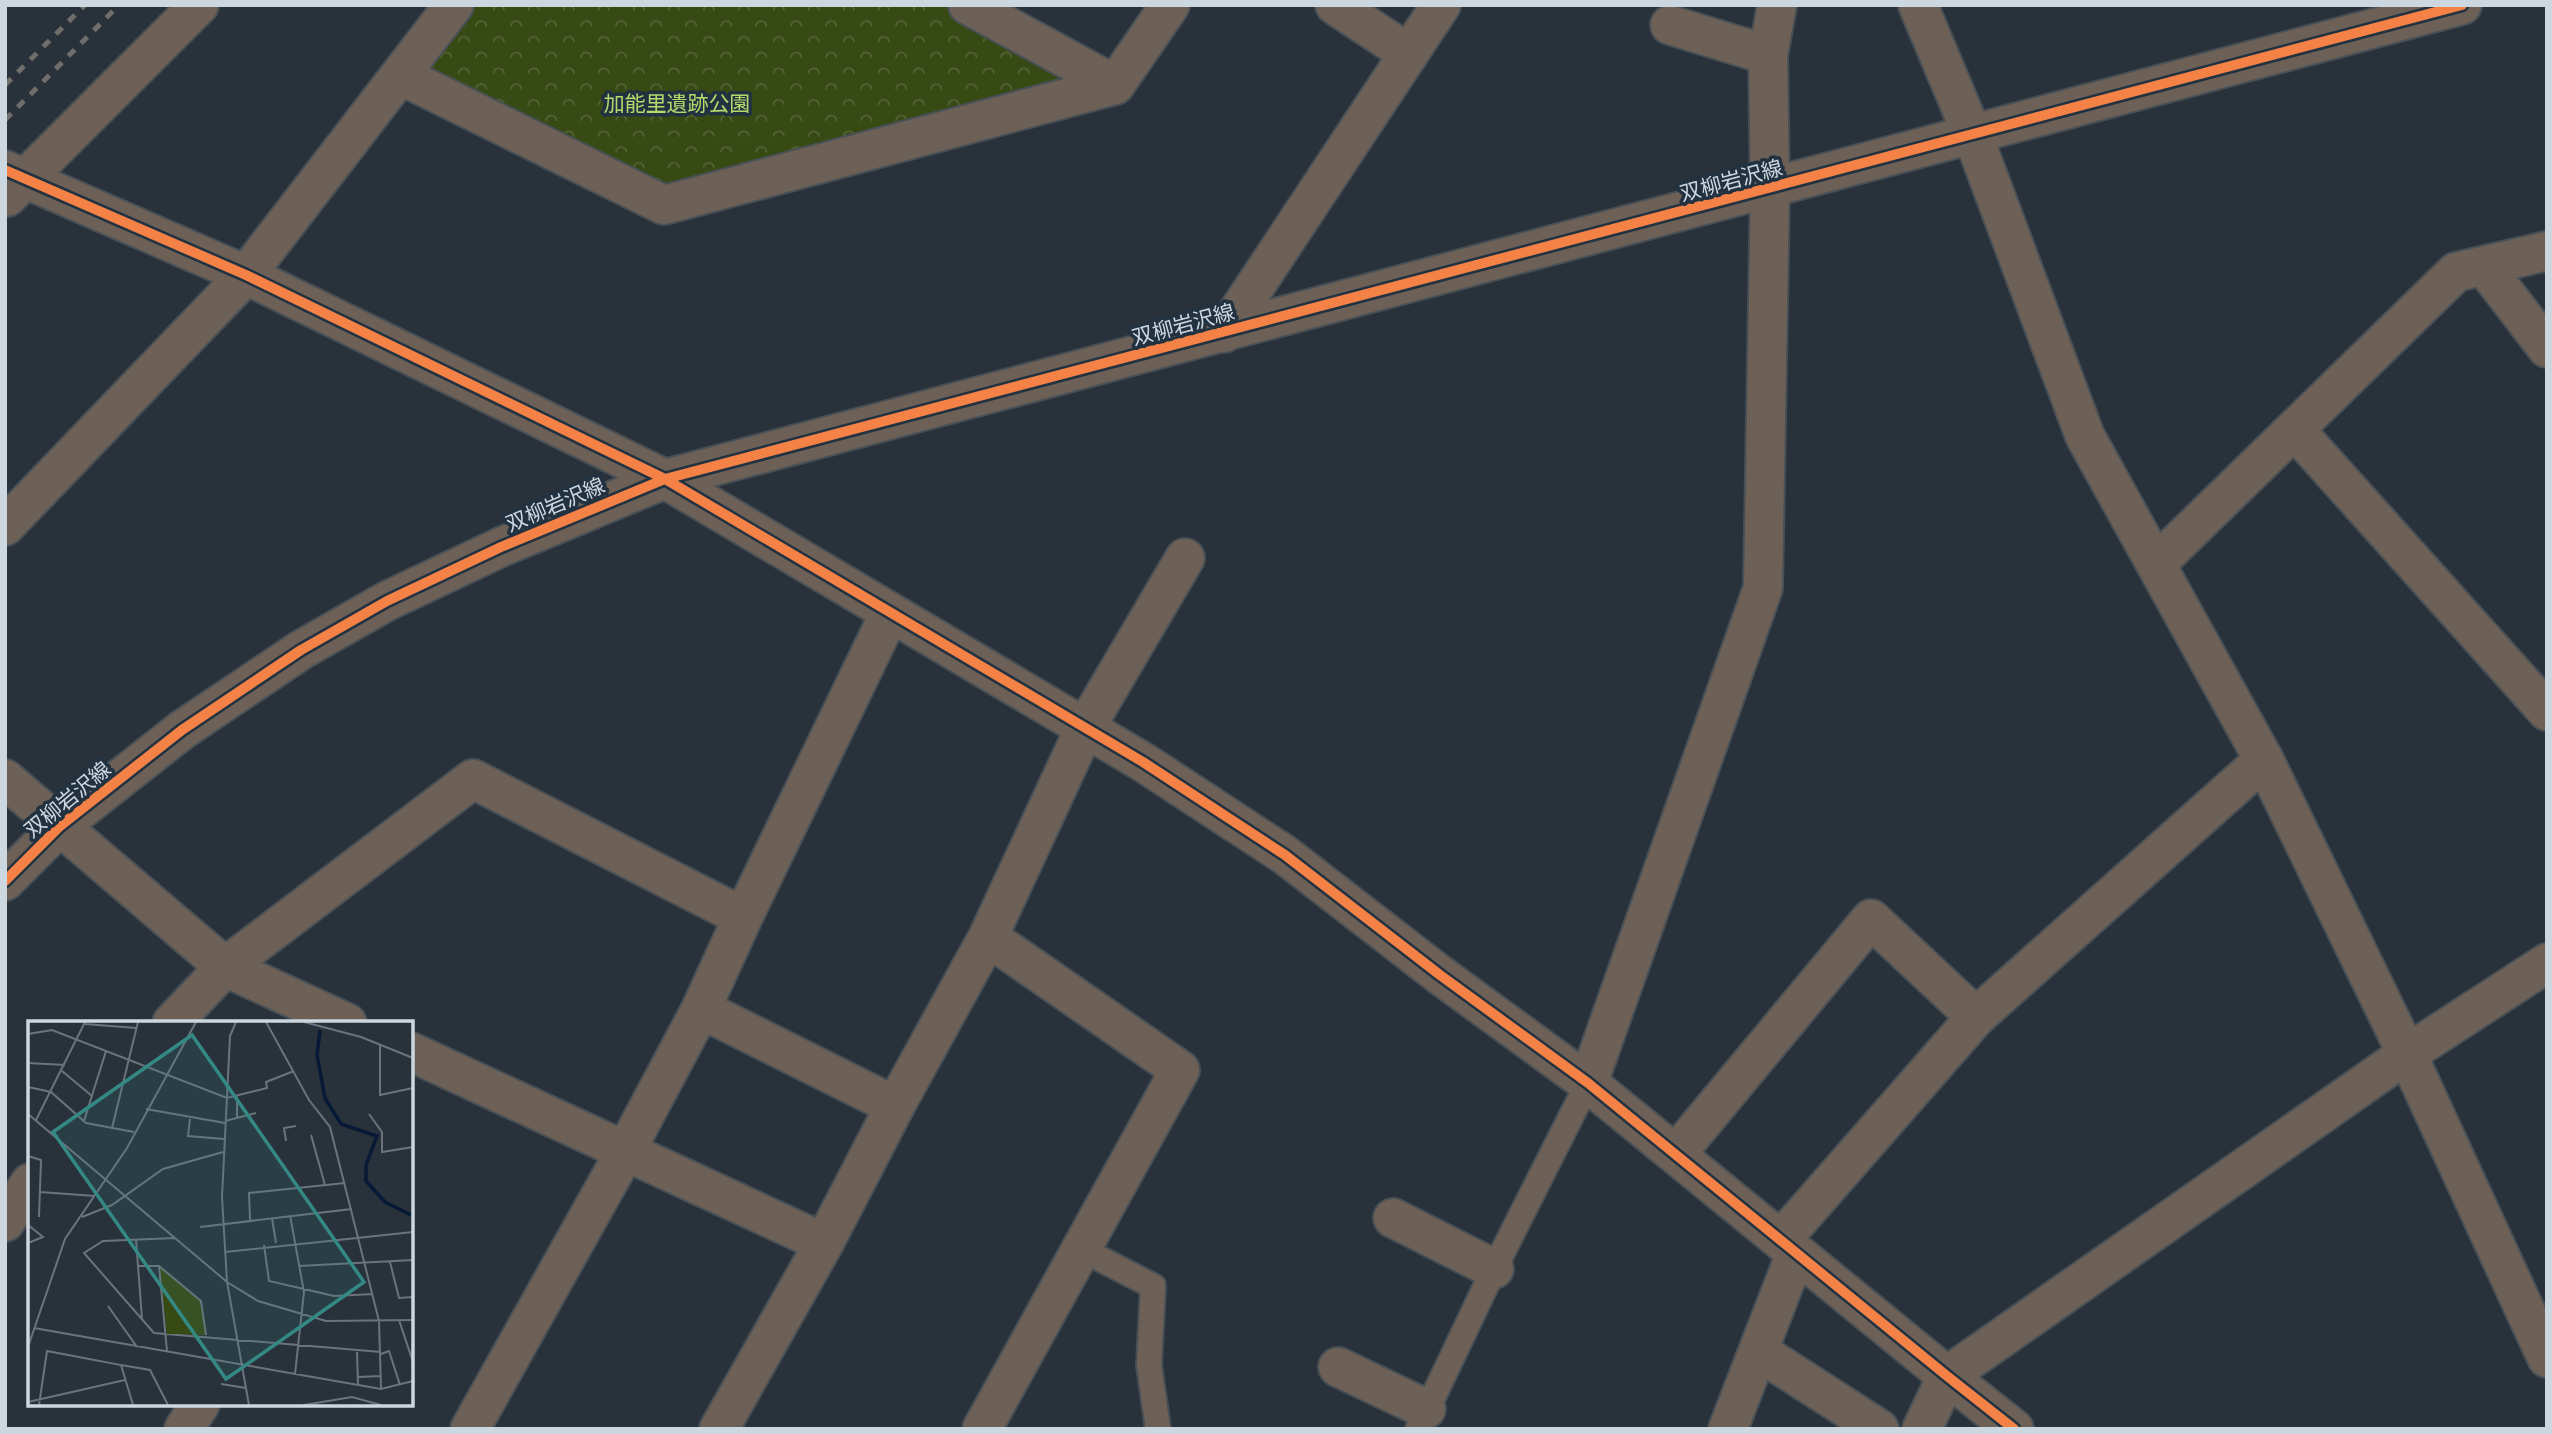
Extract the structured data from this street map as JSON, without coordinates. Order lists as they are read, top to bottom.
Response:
{
  "streets": {
    "street": ["双柳岩沢線"]
  },
  "parks": ["加能里遺跡公園"]
}
